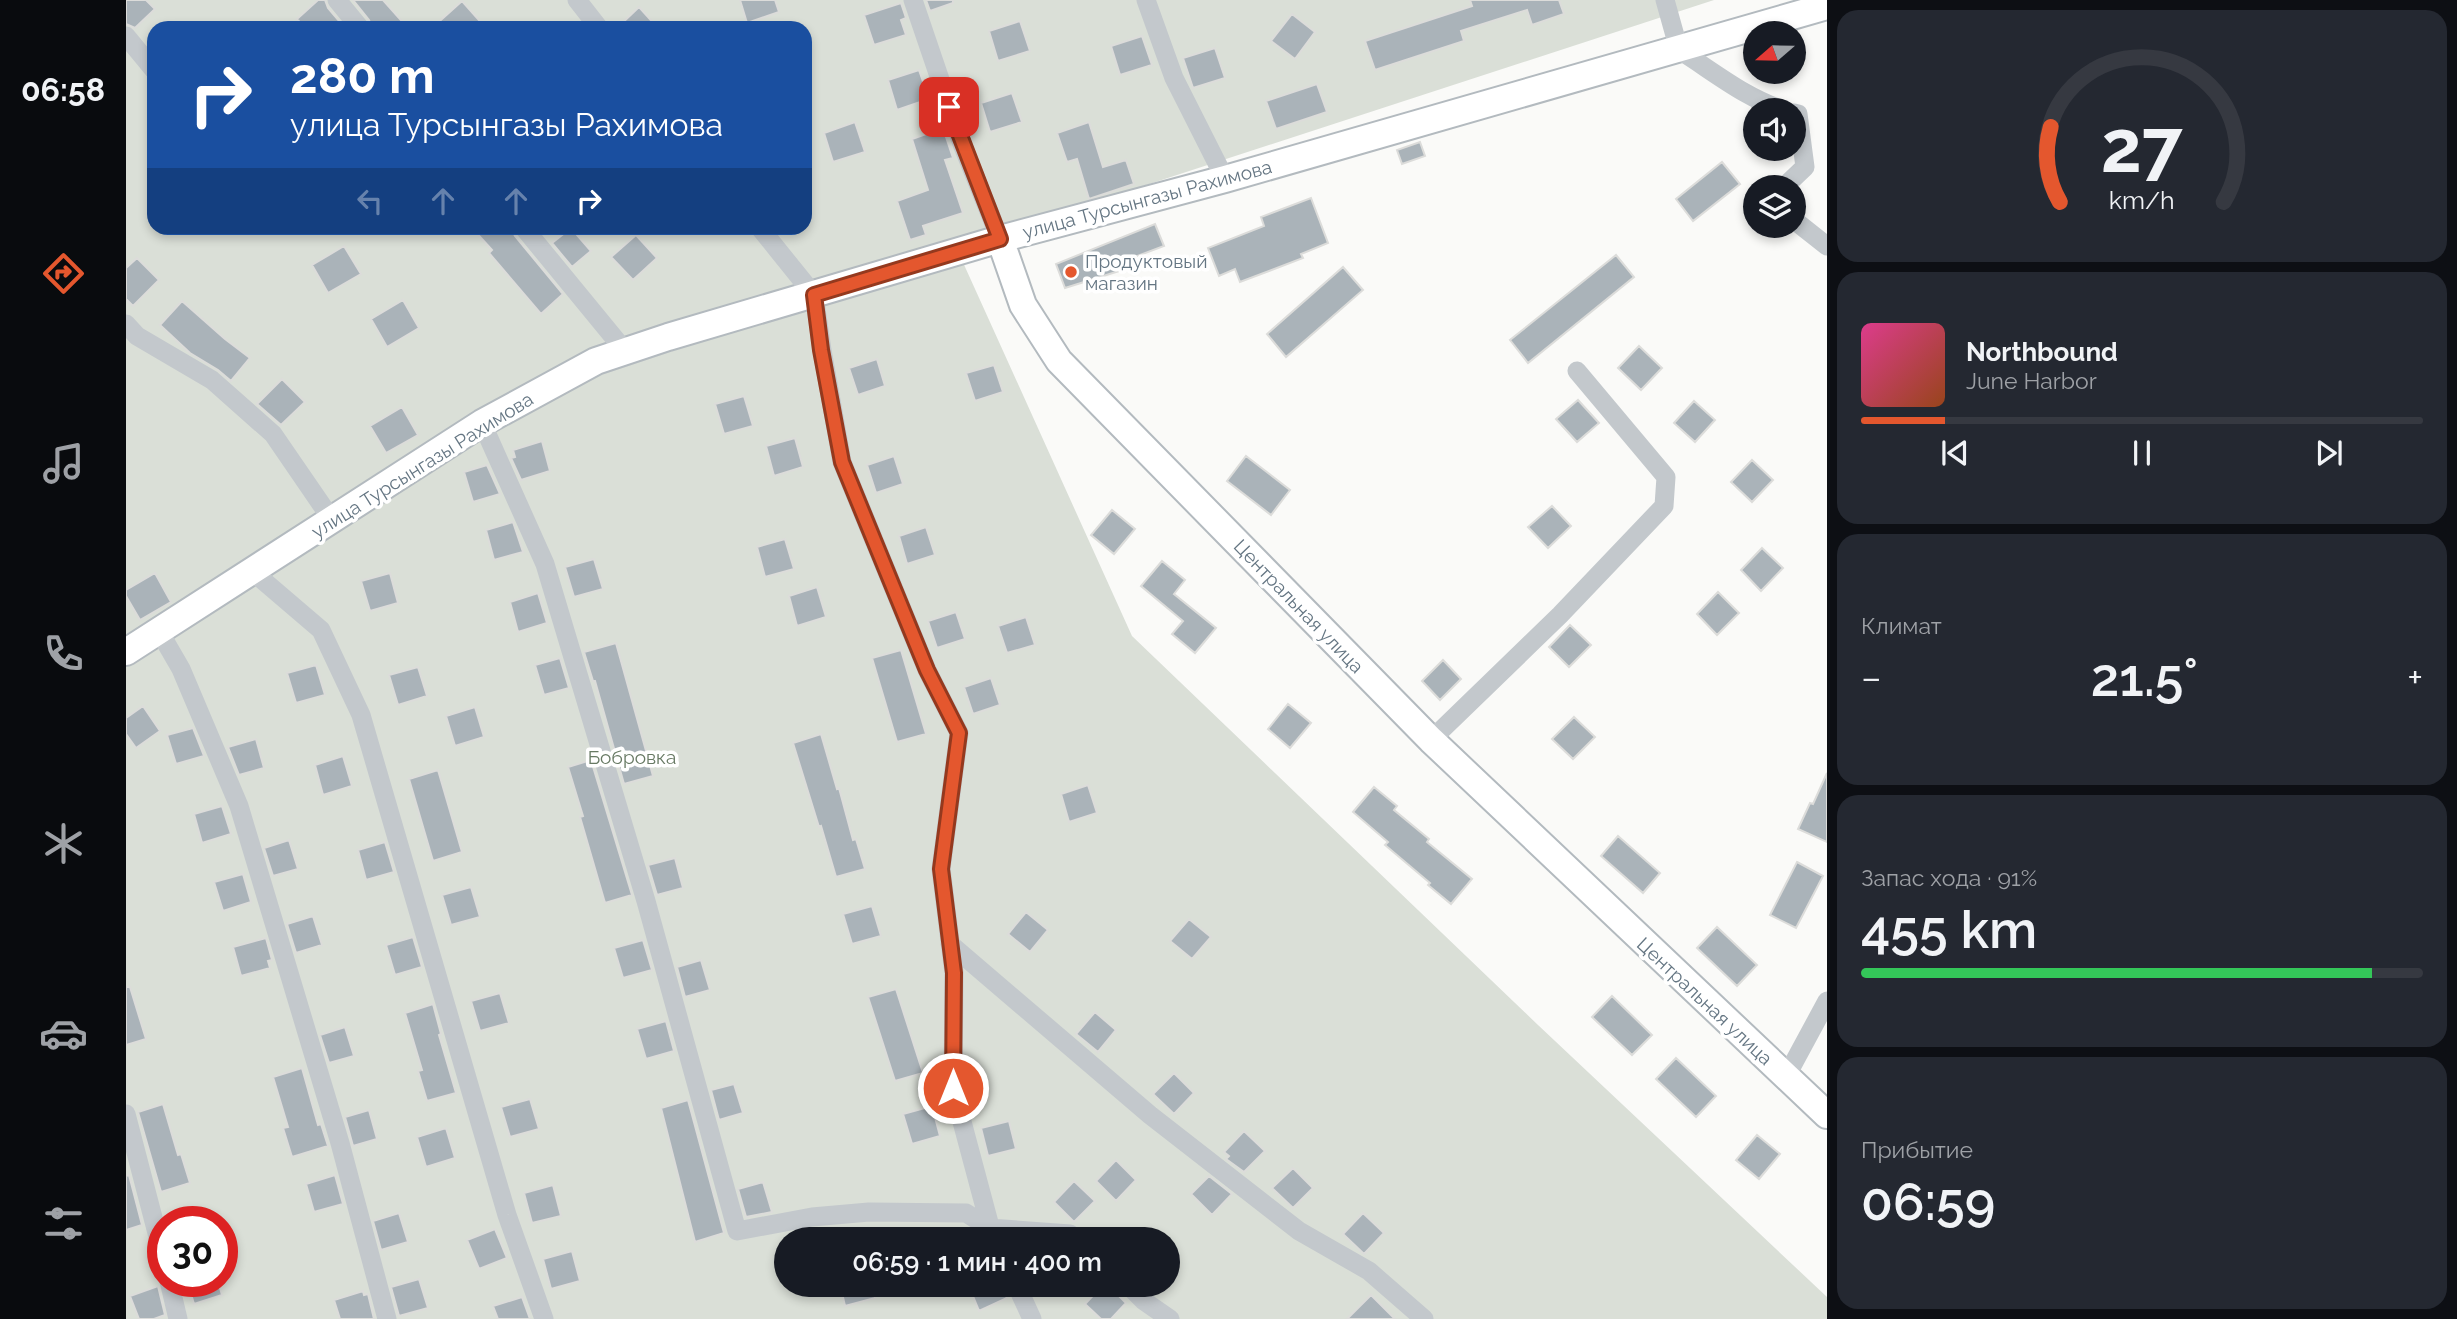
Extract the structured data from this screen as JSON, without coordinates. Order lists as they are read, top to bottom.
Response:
{
  "streets": {
    "street": ["улица Турсынгазы Рахимова", "Центральная улица"]
  },
  "crossings": [
    ["улица Турсынгазы Рахимова", "Центральная улица"]
  ],
  "parks": ["Бобровка"],
  "places": ["Продуктовый магазин"],
  "north": "left",
  "page": {
    "tabs": "06:58",
    "turn": ["280 m", "улица Турсынгазы Рахимова"],
    "song": ["Northbound", "June Harbor"],
    "tile": [
      "Климат",
      ["Запас хода · 91%", "455 km"],
      ["Прибытие", "06:59"]
    ],
    "heat": ["−", "21.5°", "+"],
    "limit": "30",
    "trip": "06:59 · 1 мин · 400 m",
    "gauge": ["27", "km/h"]
  }
}
